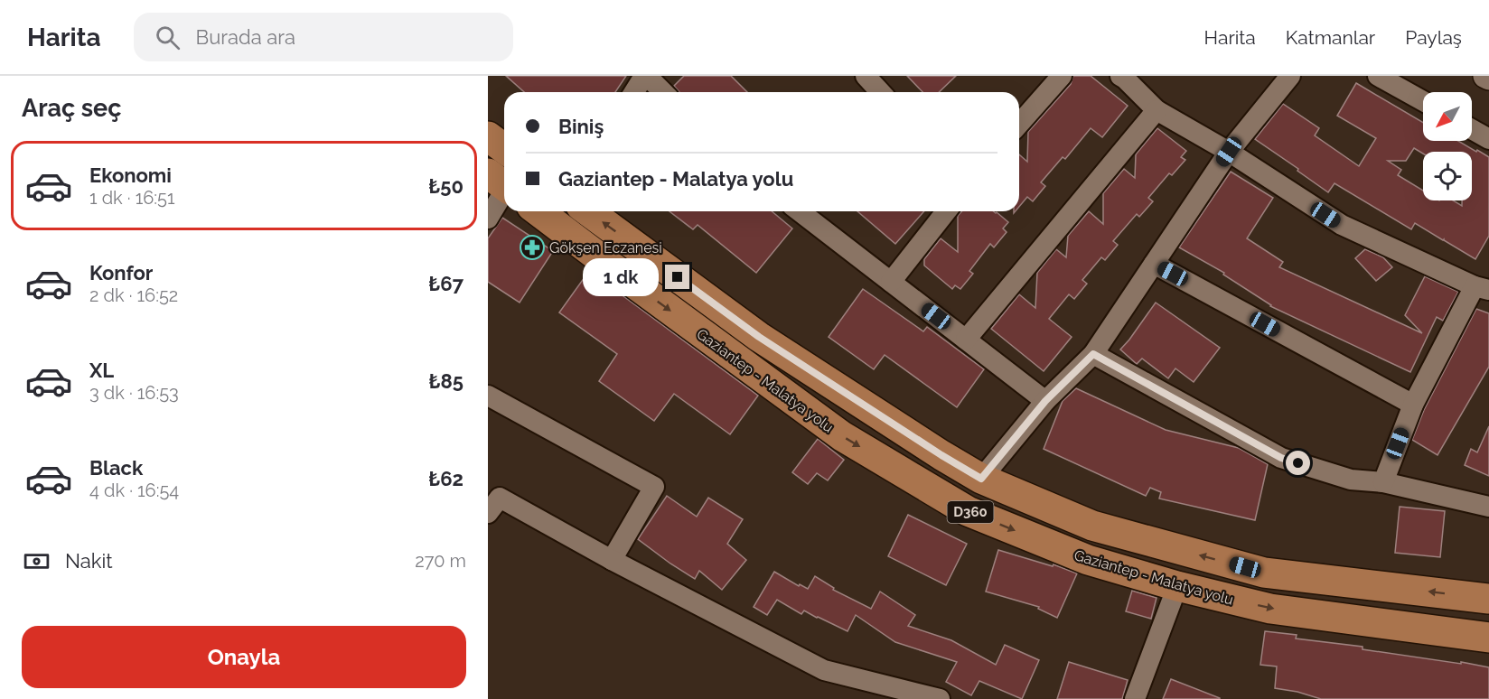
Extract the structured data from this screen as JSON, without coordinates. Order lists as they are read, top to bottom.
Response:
{
  "streets": {
    "highway": ["Gaziantep - Malatya yolu", "D360"]
  },
  "places": {
    "pharmacy": ["Gökşen Eczanesi"]
  },
  "north": "bottom left",
  "page": {
    "header": "Harita",
    "search": "Burada ara",
    "nav": ["Harita", "Katmanlar", "Paylaş"],
    "heading": "Araç seç",
    "banner": ["Biniş", "Gaziantep - Malatya yolu"],
    "list": [
      {
        "name": "Ekonomi",
        "note": "1 dk · 16:51",
        "value": "₺50"
      },
      {
        "name": "Konfor",
        "note": "2 dk · 16:52",
        "value": "₺67"
      },
      {
        "name": "XL",
        "note": "3 dk · 16:53",
        "value": "₺85"
      },
      {
        "name": "Black",
        "note": "4 dk · 16:54",
        "value": "₺62"
      }
    ],
    "bubble": "1 dk",
    "pay": ["Nakit", "270 m"],
    "buttons": "Onayla"
  }
}
